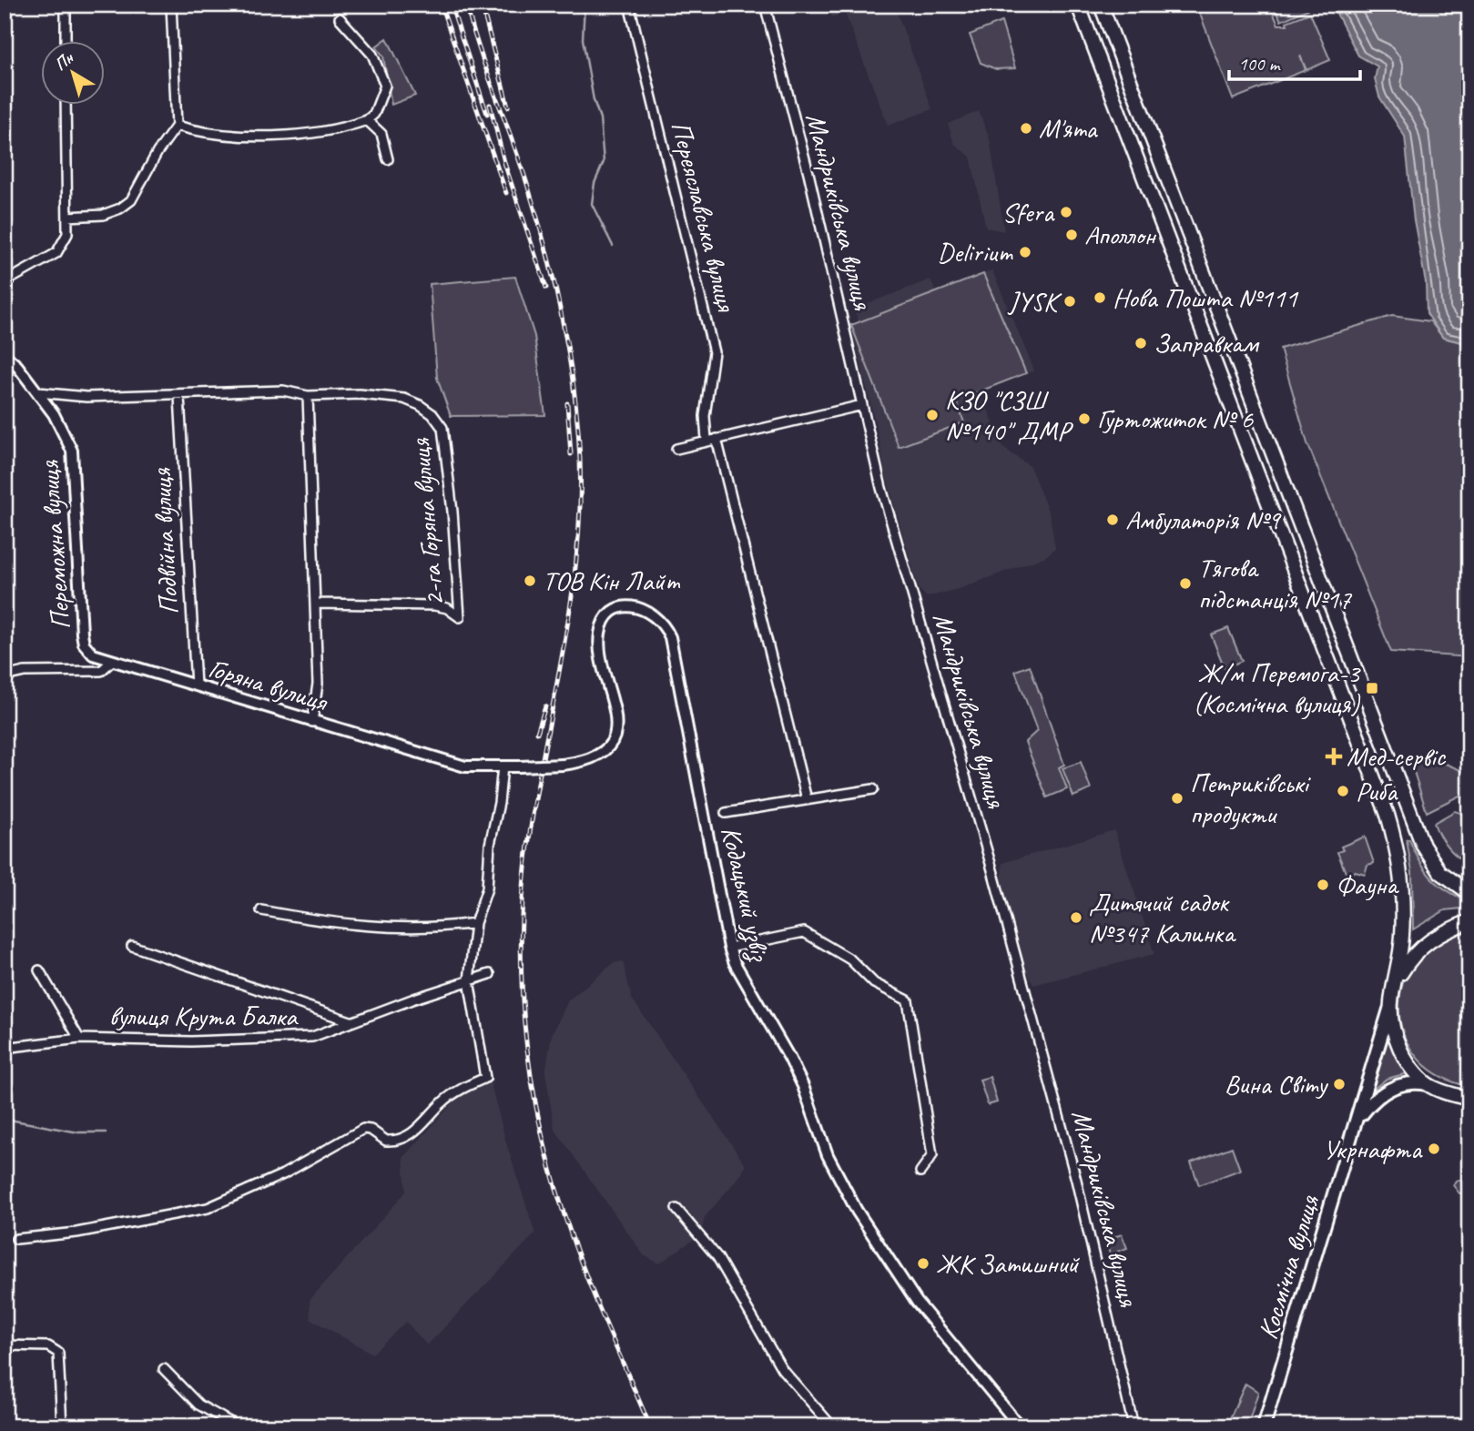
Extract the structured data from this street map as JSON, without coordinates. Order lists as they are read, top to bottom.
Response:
{
  "streets": {
    "main road": ["Космічна вулиця"],
    "street": [
      "Мандриківська вулиця",
      "Переяславська вулиця",
      "2-га Горяна вулиця",
      "Подвійна вулиця",
      "Переможна вулиця",
      "Горяна вулиця",
      "Кодацький узвіз",
      "вулиця Крута Балка"
    ]
  },
  "crossings": [
    ["2-га Горяна вулиця", "Подвійна вулиця"],
    ["2-га Горяна вулиця", "Переможна вулиця"],
    ["Подвійна вулиця", "Горяна вулиця"],
    ["Переможна вулиця", "Горяна вулиця"],
    ["Горяна вулиця", "Кодацький узвіз"]
  ],
  "places": {
    "other": [
      "М'ята",
      "Sfera",
      "Аполлон",
      "Delirium",
      "Нова Пошта №111",
      "JYSK",
      "Заправкам",
      "КЗО \"СЗШ №140\" ДМР",
      "Гуртожиток № 6",
      "Амбулаторія №9",
      "ТОВ Кін Лайт",
      "Тягова пiдстанцiя №17",
      "Риба",
      "Петриківські продукти",
      "Фауна",
      "Дитячий садок №347 Калинка",
      "Вина Світу",
      "Укрнафта",
      "ЖК Затишний"
    ],
    "transit": ["Ж/м Перемога-3 (Космічна вулиця)"],
    "health": ["Мед-сервіс"]
  },
  "scale_bar": "100 m",
  "north": "top left"
}
